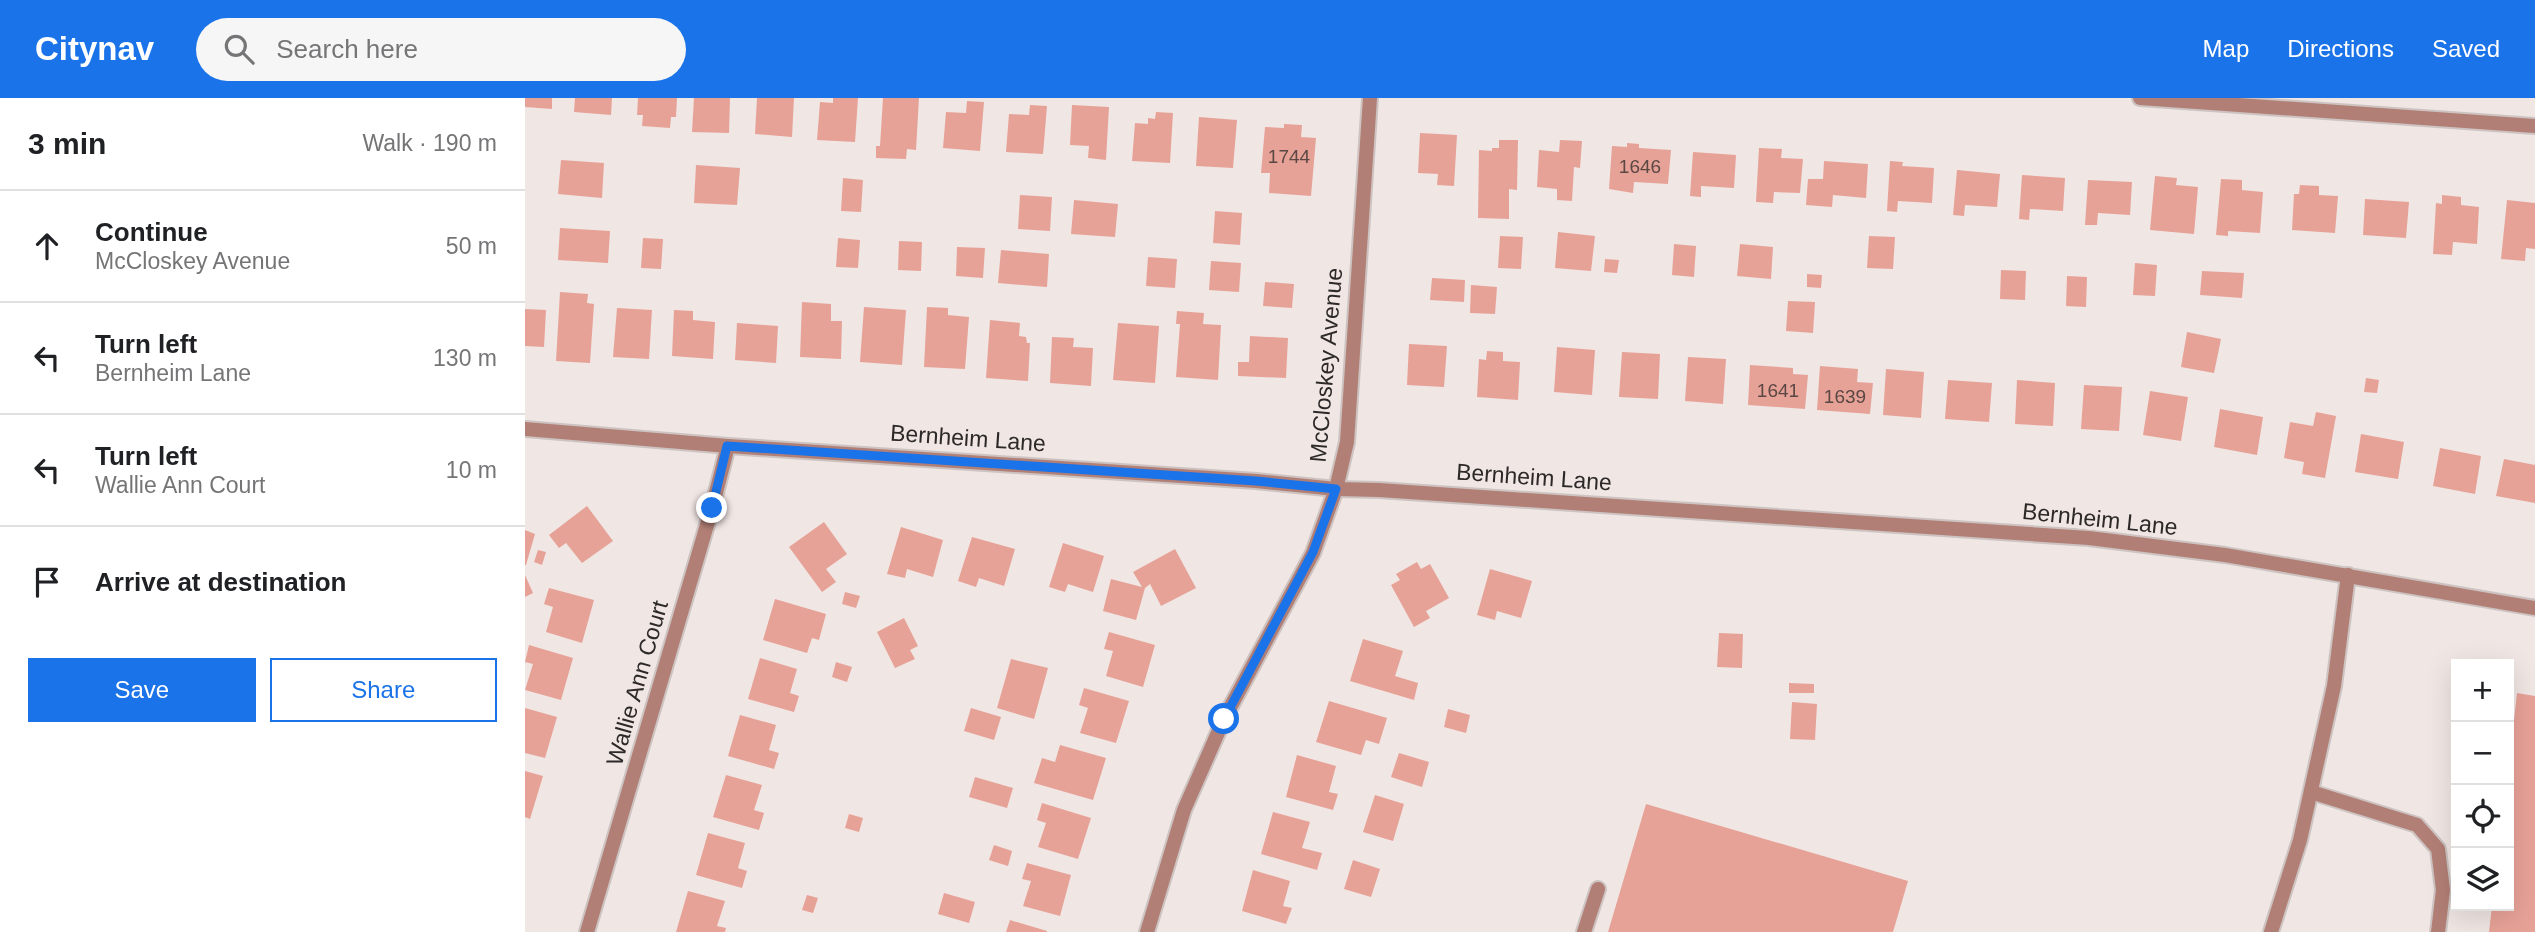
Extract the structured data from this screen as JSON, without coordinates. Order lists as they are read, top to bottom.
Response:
{
  "streets": {
    "street": ["McCloskey Avenue", "Bernheim Lane", "Wallie Ann Court"]
  },
  "crossings": [
    ["McCloskey Avenue", "Bernheim Lane"],
    ["Bernheim Lane", "Wallie Ann Court"]
  ],
  "house_numbers": [
    "1744",
    "1646",
    "1641",
    "1639"
  ],
  "page": {
    "header": "Citynav",
    "search": "Search here",
    "nav": ["Map", "Directions", "Saved"],
    "heading": ["3 min", "Walk · 190 m"],
    "list": [
      ["Continue", "McCloskey Avenue", "50 m"],
      ["Turn left", "Bernheim Lane", "130 m"],
      ["Turn left", "Wallie Ann Court", "10 m"],
      "Arrive at destination"
    ],
    "buttons": ["Save", "Share"],
    "map_buttons": ["+", "−"]
  }
}
